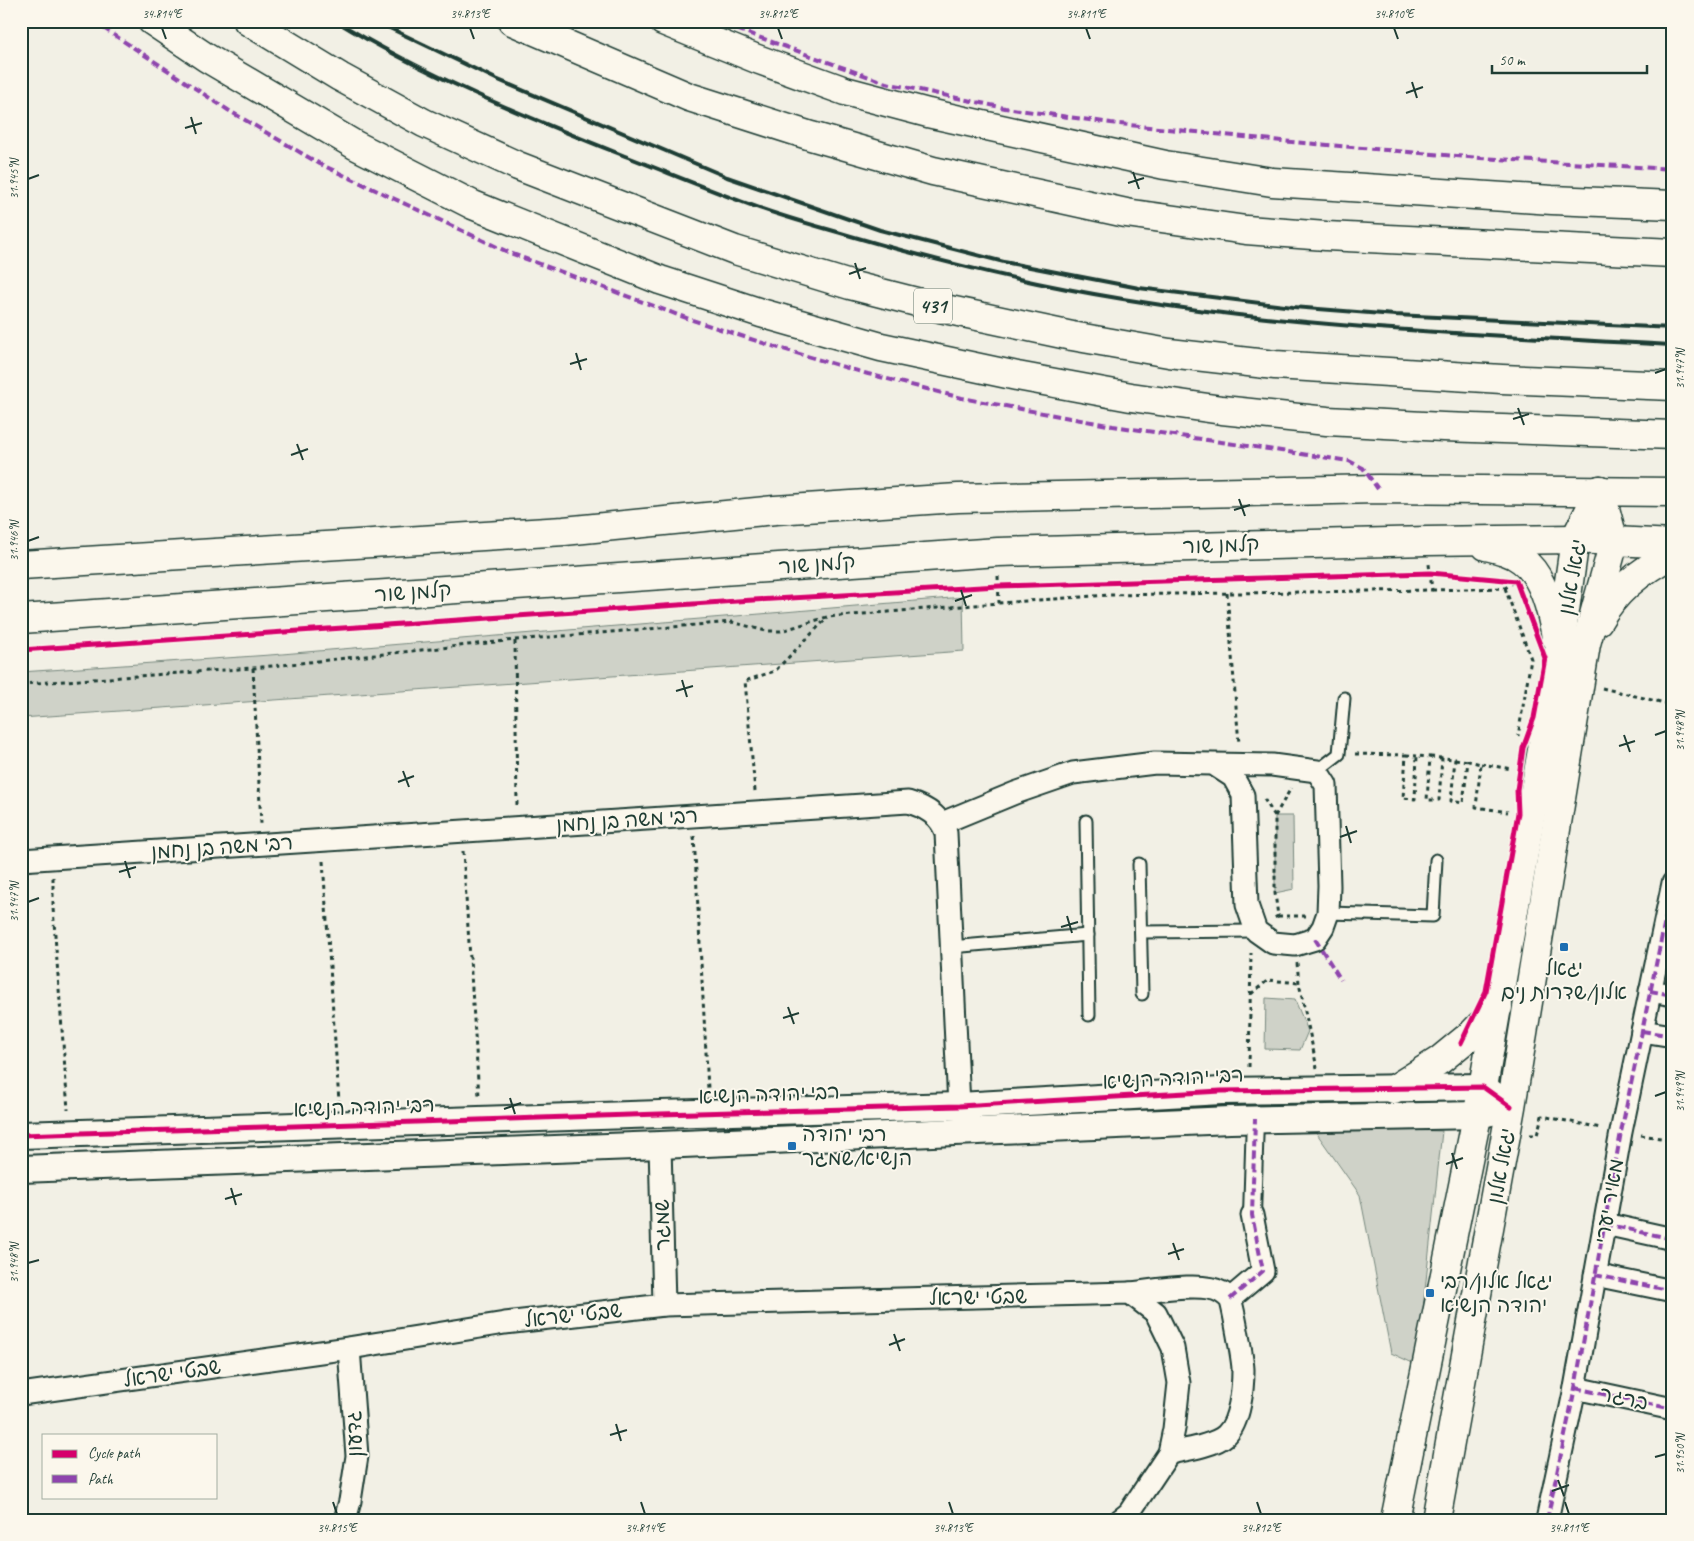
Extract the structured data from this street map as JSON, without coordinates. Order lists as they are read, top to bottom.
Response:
{
  "streets": {
    "main road": ["431", "קלמן שור", "יגאל אלון"],
    "street": [
      "רבי משה בן נחמן",
      "רבי יהודה הנשיא",
      "מאיר יערי",
      "שמגר",
      "שבטי ישראל",
      "ברגר",
      "גדעון"
    ]
  },
  "crossings": [
    ["קלמן שור", "יגאל אלון"],
    ["יגאל אלון", "רבי יהודה הנשיא"],
    ["רבי יהודה הנשיא", "שמגר"],
    ["מאיר יערי", "ברגר"],
    ["שמגר", "שבטי ישראל"],
    ["שבטי ישראל", "גדעון"]
  ],
  "places": {
    "transit": ["יגאל אלון/שדרות נים", "רבי יהודה הנשיא/שמגר", "יגאל אלון/רבי יהודה הנשיא"]
  },
  "legend": ["Cycle path", "Path"],
  "scale_bar": "50 m",
  "coordinates": [
    "34.814°E",
    "34.813°E",
    "34.812°E",
    "34.811°E",
    "34.810°E",
    "31.945°N",
    "31.947°N",
    "31.946°N",
    "31.948°N",
    "31.949°N",
    "31.950°N",
    "34.815°E"
  ]
}
